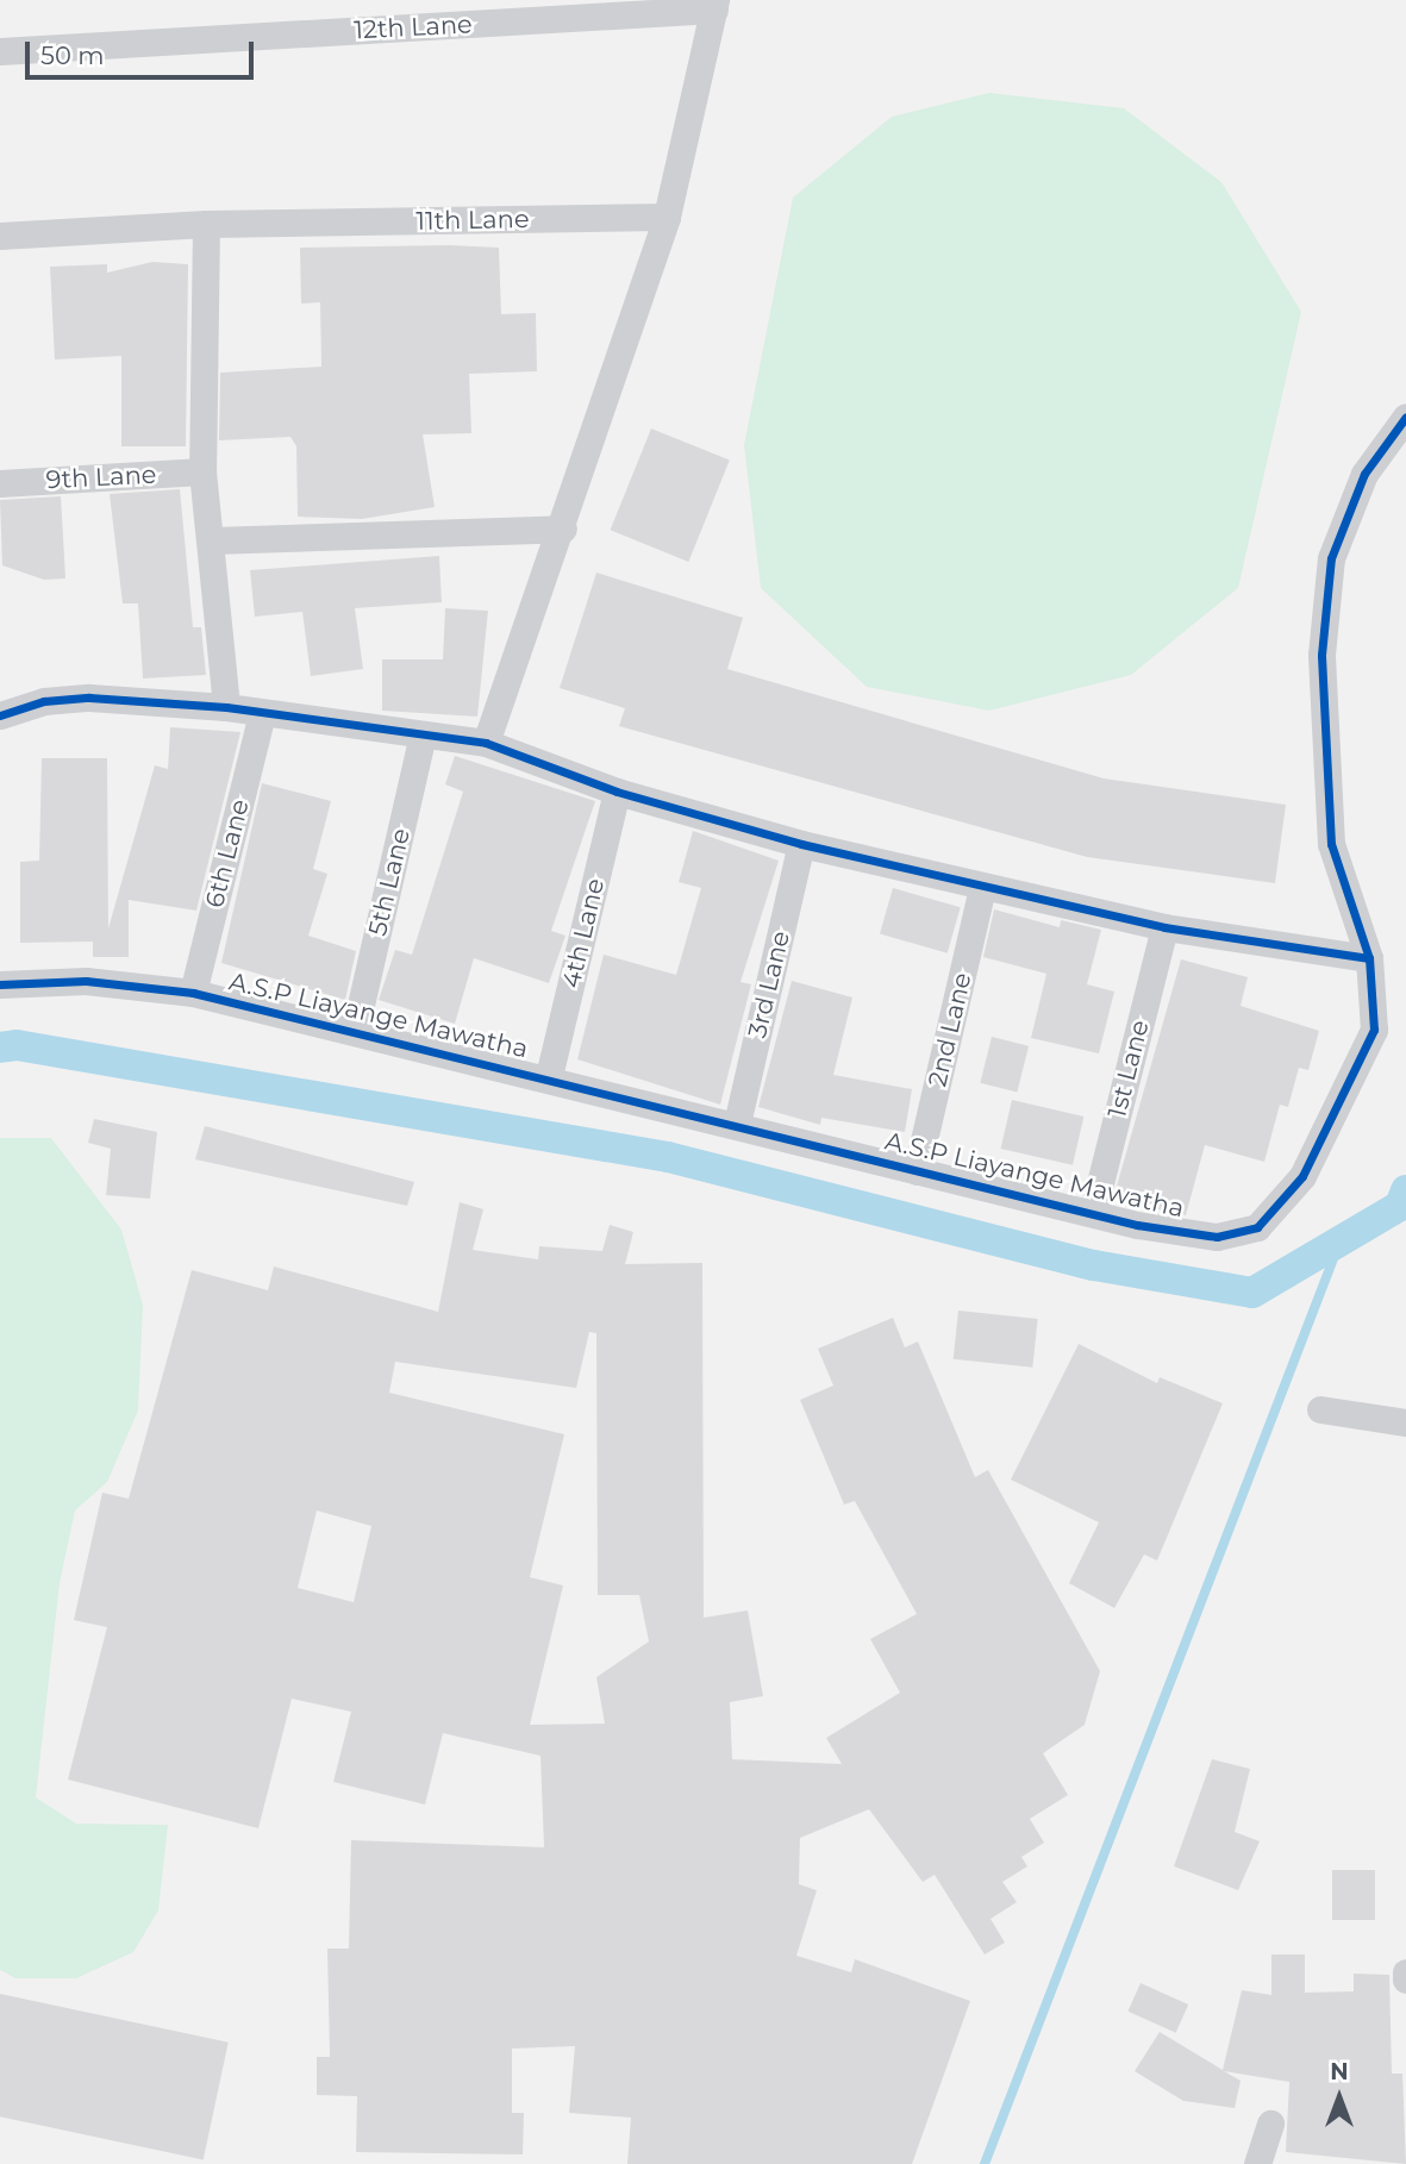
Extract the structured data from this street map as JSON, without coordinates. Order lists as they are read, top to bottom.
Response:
{
  "streets": {
    "street": [
      "12th Lane",
      "11th Lane",
      "9th Lane",
      "6th Lane",
      "5th Lane",
      "4th Lane",
      "3rd Lane",
      "A.S.P Liayange Mawatha",
      "2nd Lane",
      "1st Lane"
    ]
  },
  "crossings": [
    ["12th Lane", "11th Lane"],
    ["6th Lane", "A.S.P Liayange Mawatha"],
    ["5th Lane", "A.S.P Liayange Mawatha"],
    ["4th Lane", "A.S.P Liayange Mawatha"],
    ["3rd Lane", "A.S.P Liayange Mawatha"],
    ["A.S.P Liayange Mawatha", "2nd Lane"],
    ["A.S.P Liayange Mawatha", "1st Lane"]
  ],
  "scale_bar": "50 m",
  "north": "top"
}
